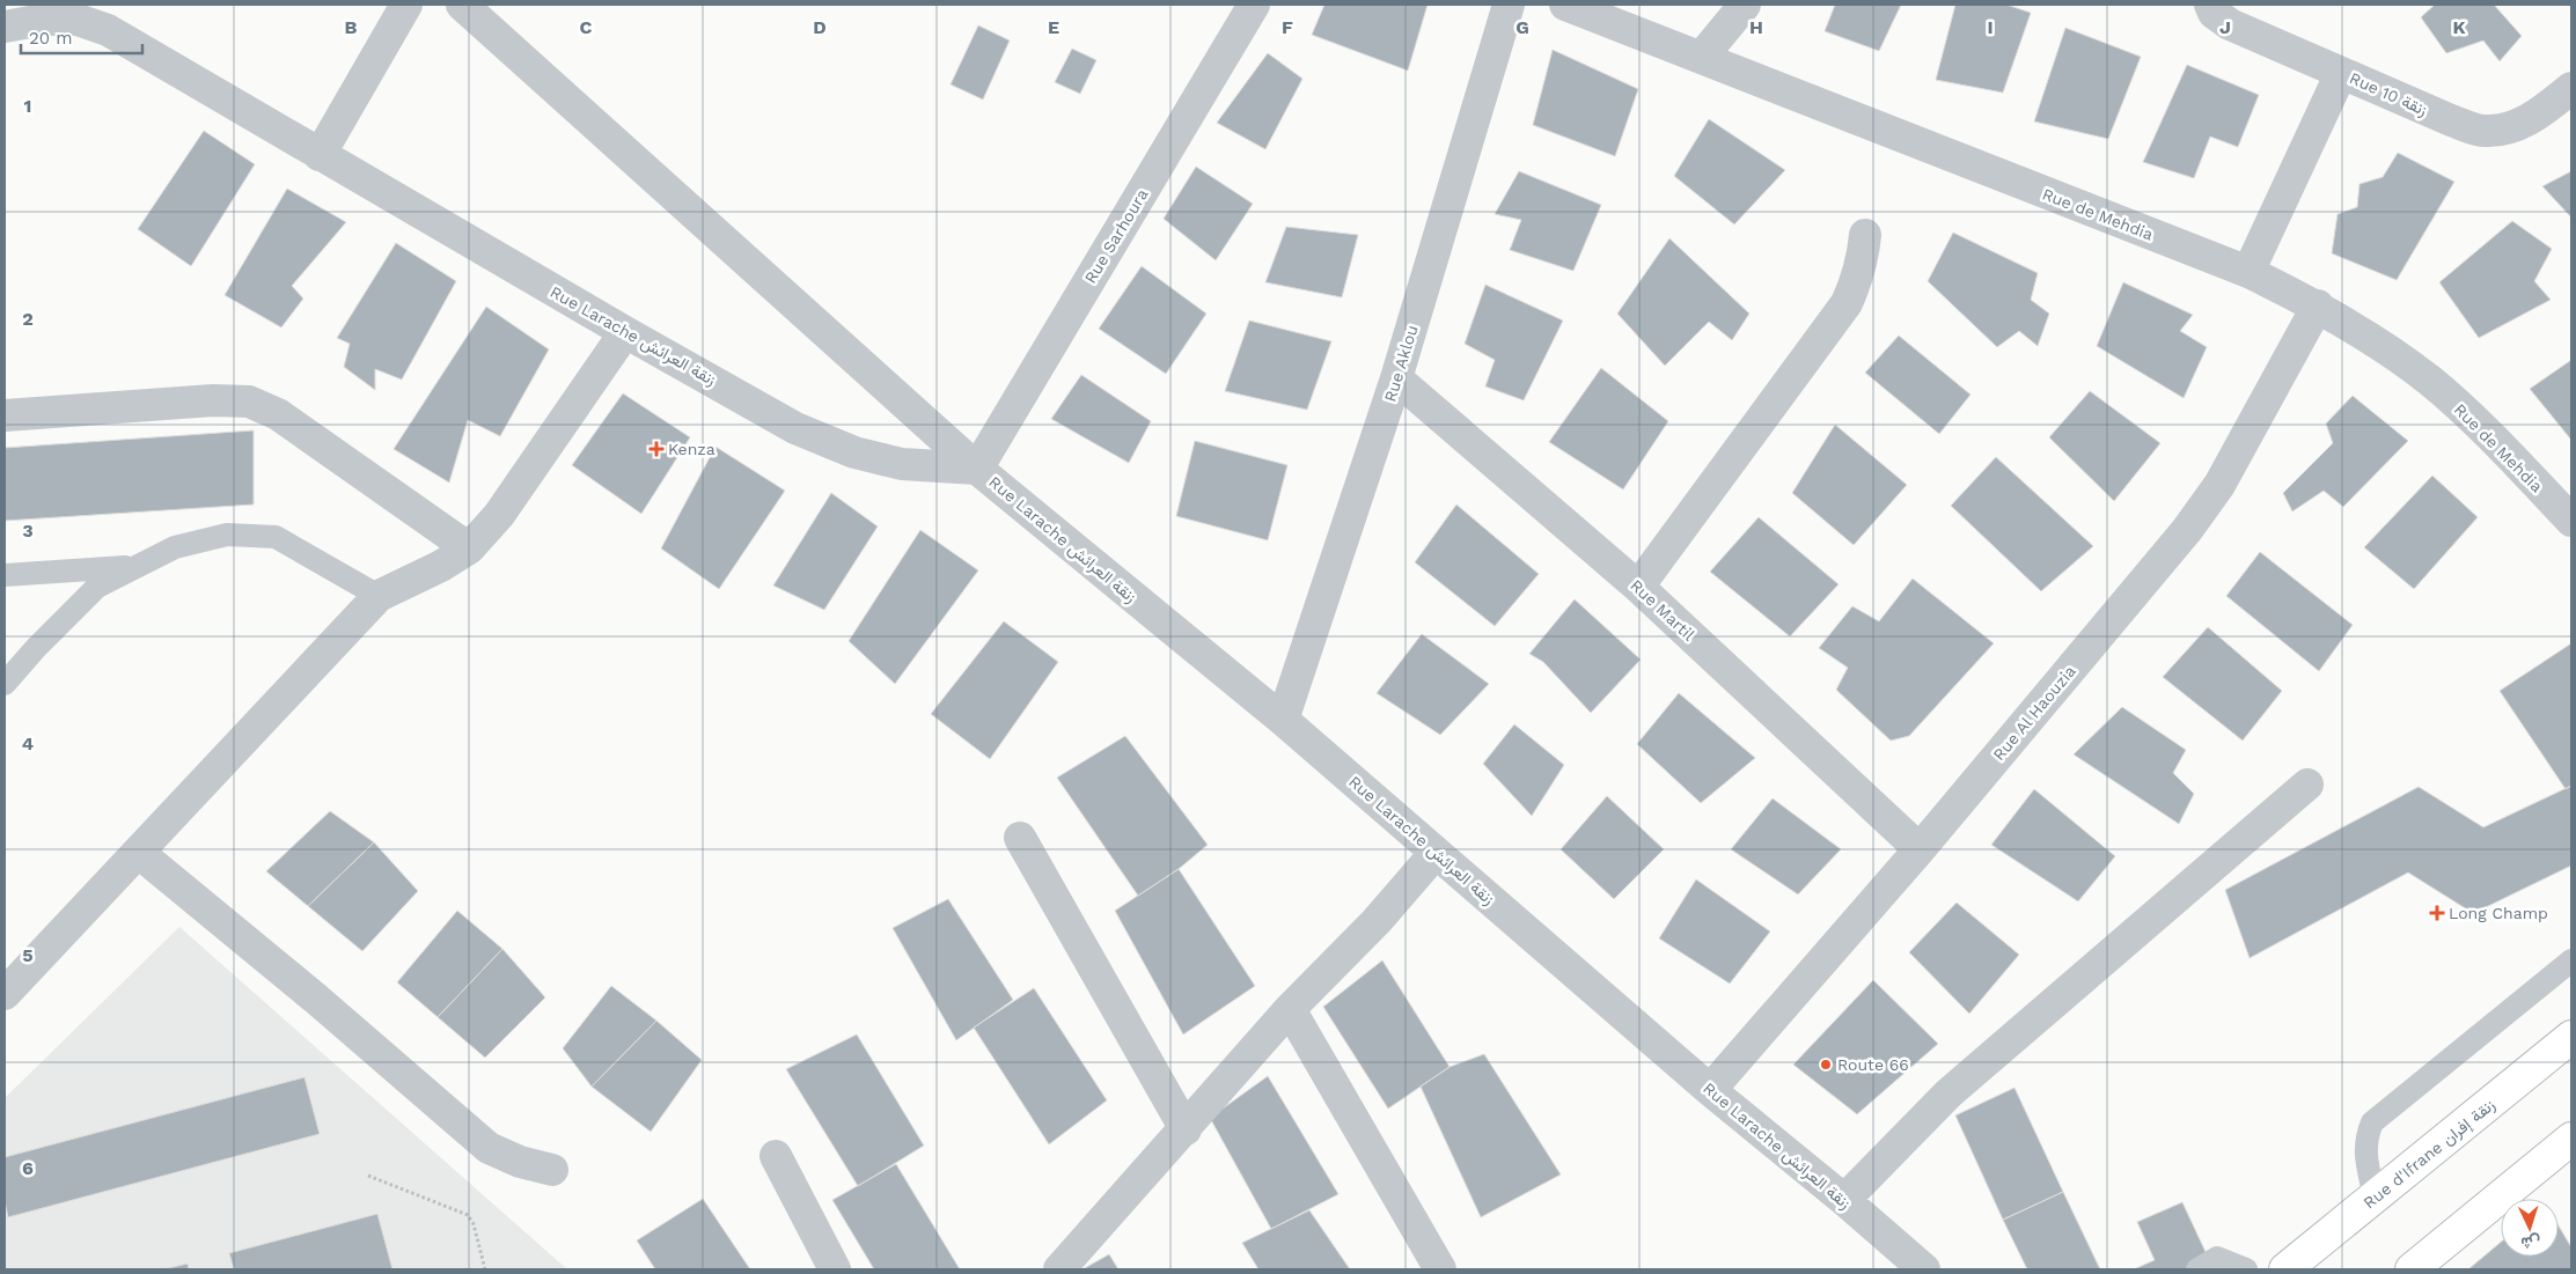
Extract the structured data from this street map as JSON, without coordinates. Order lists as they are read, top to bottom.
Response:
{
  "streets": {
    "street": [
      "Rue 10 زنقة",
      "Rue de Mehdia",
      "Rue Sarhoura",
      "Rue Larache زنقة العرائش",
      "Rue Aklou",
      "Rue Martil",
      "Rue Al Haouzia",
      "Rue d'Ifrane زنقة إفران"
    ]
  },
  "crossings": [
    ["Rue de Mehdia", "Rue Al Haouzia"],
    ["Rue Sarhoura", "Rue Larache زنقة العرائش"],
    ["Rue Larache زنقة العرائش", "Rue Aklou"],
    ["Rue Larache زنقة العرائش", "Rue Al Haouzia"],
    ["Rue Aklou", "Rue Martil"],
    ["Rue Martil", "Rue Al Haouzia"]
  ],
  "places": {
    "health": ["Kenza", "Long Champ"],
    "other": ["Route 66"]
  },
  "scale_bar": "20 m",
  "north": "bottom",
  "grid": {
    "columns": [
      "B",
      "C",
      "D",
      "E",
      "F",
      "G",
      "H",
      "I",
      "J",
      "K"
    ],
    "rows": [
      "1",
      "2",
      "3",
      "4",
      "5",
      "6"
    ]
  }
}
